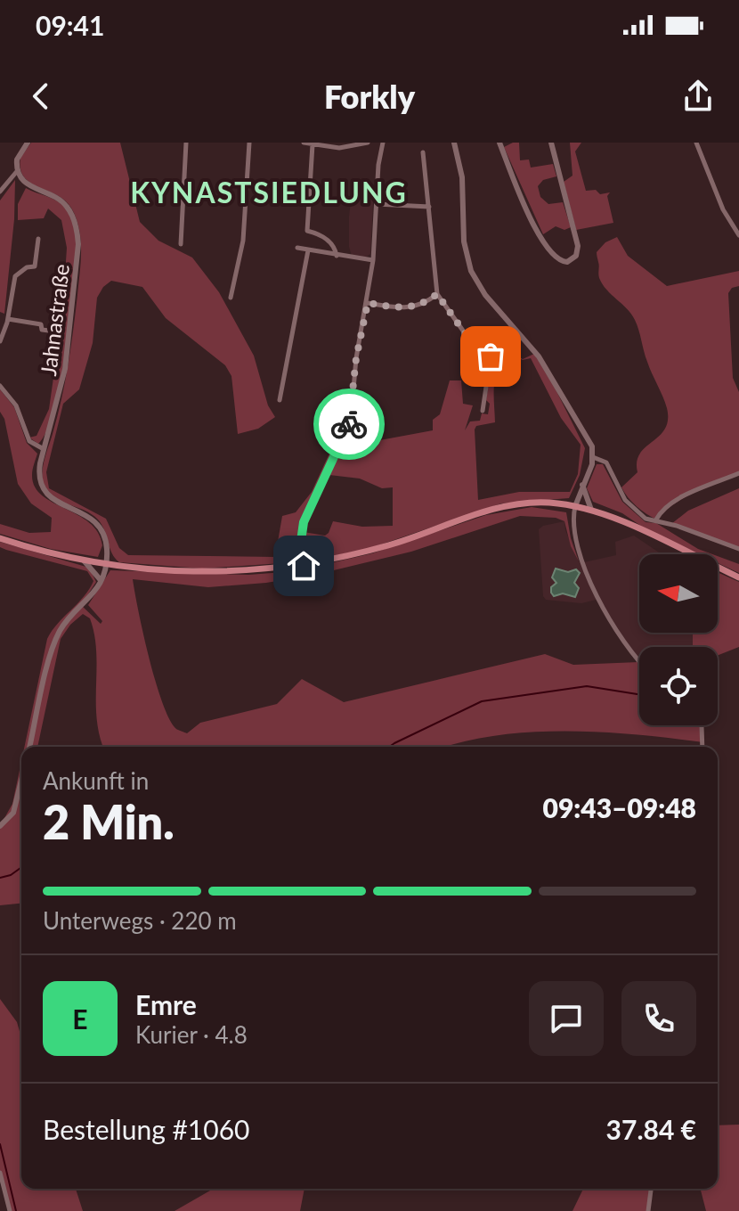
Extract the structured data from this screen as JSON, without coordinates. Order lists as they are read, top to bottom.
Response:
{
  "streets": {
    "street": ["Jahnastraße"]
  },
  "districts": ["KYNASTSIEDLUNG"],
  "north": "left",
  "page": {
    "status": "09:41",
    "header": "Forkly",
    "heading": ["2 Min.", "Ankunft in", "09:43–09:48"],
    "panel": [
      "Emre",
      "Kurier · 4.8",
      "Bestellung #1060",
      "37.84 €"
    ],
    "bar": "Unterwegs · 220 m",
    "round": "E"
  }
}
